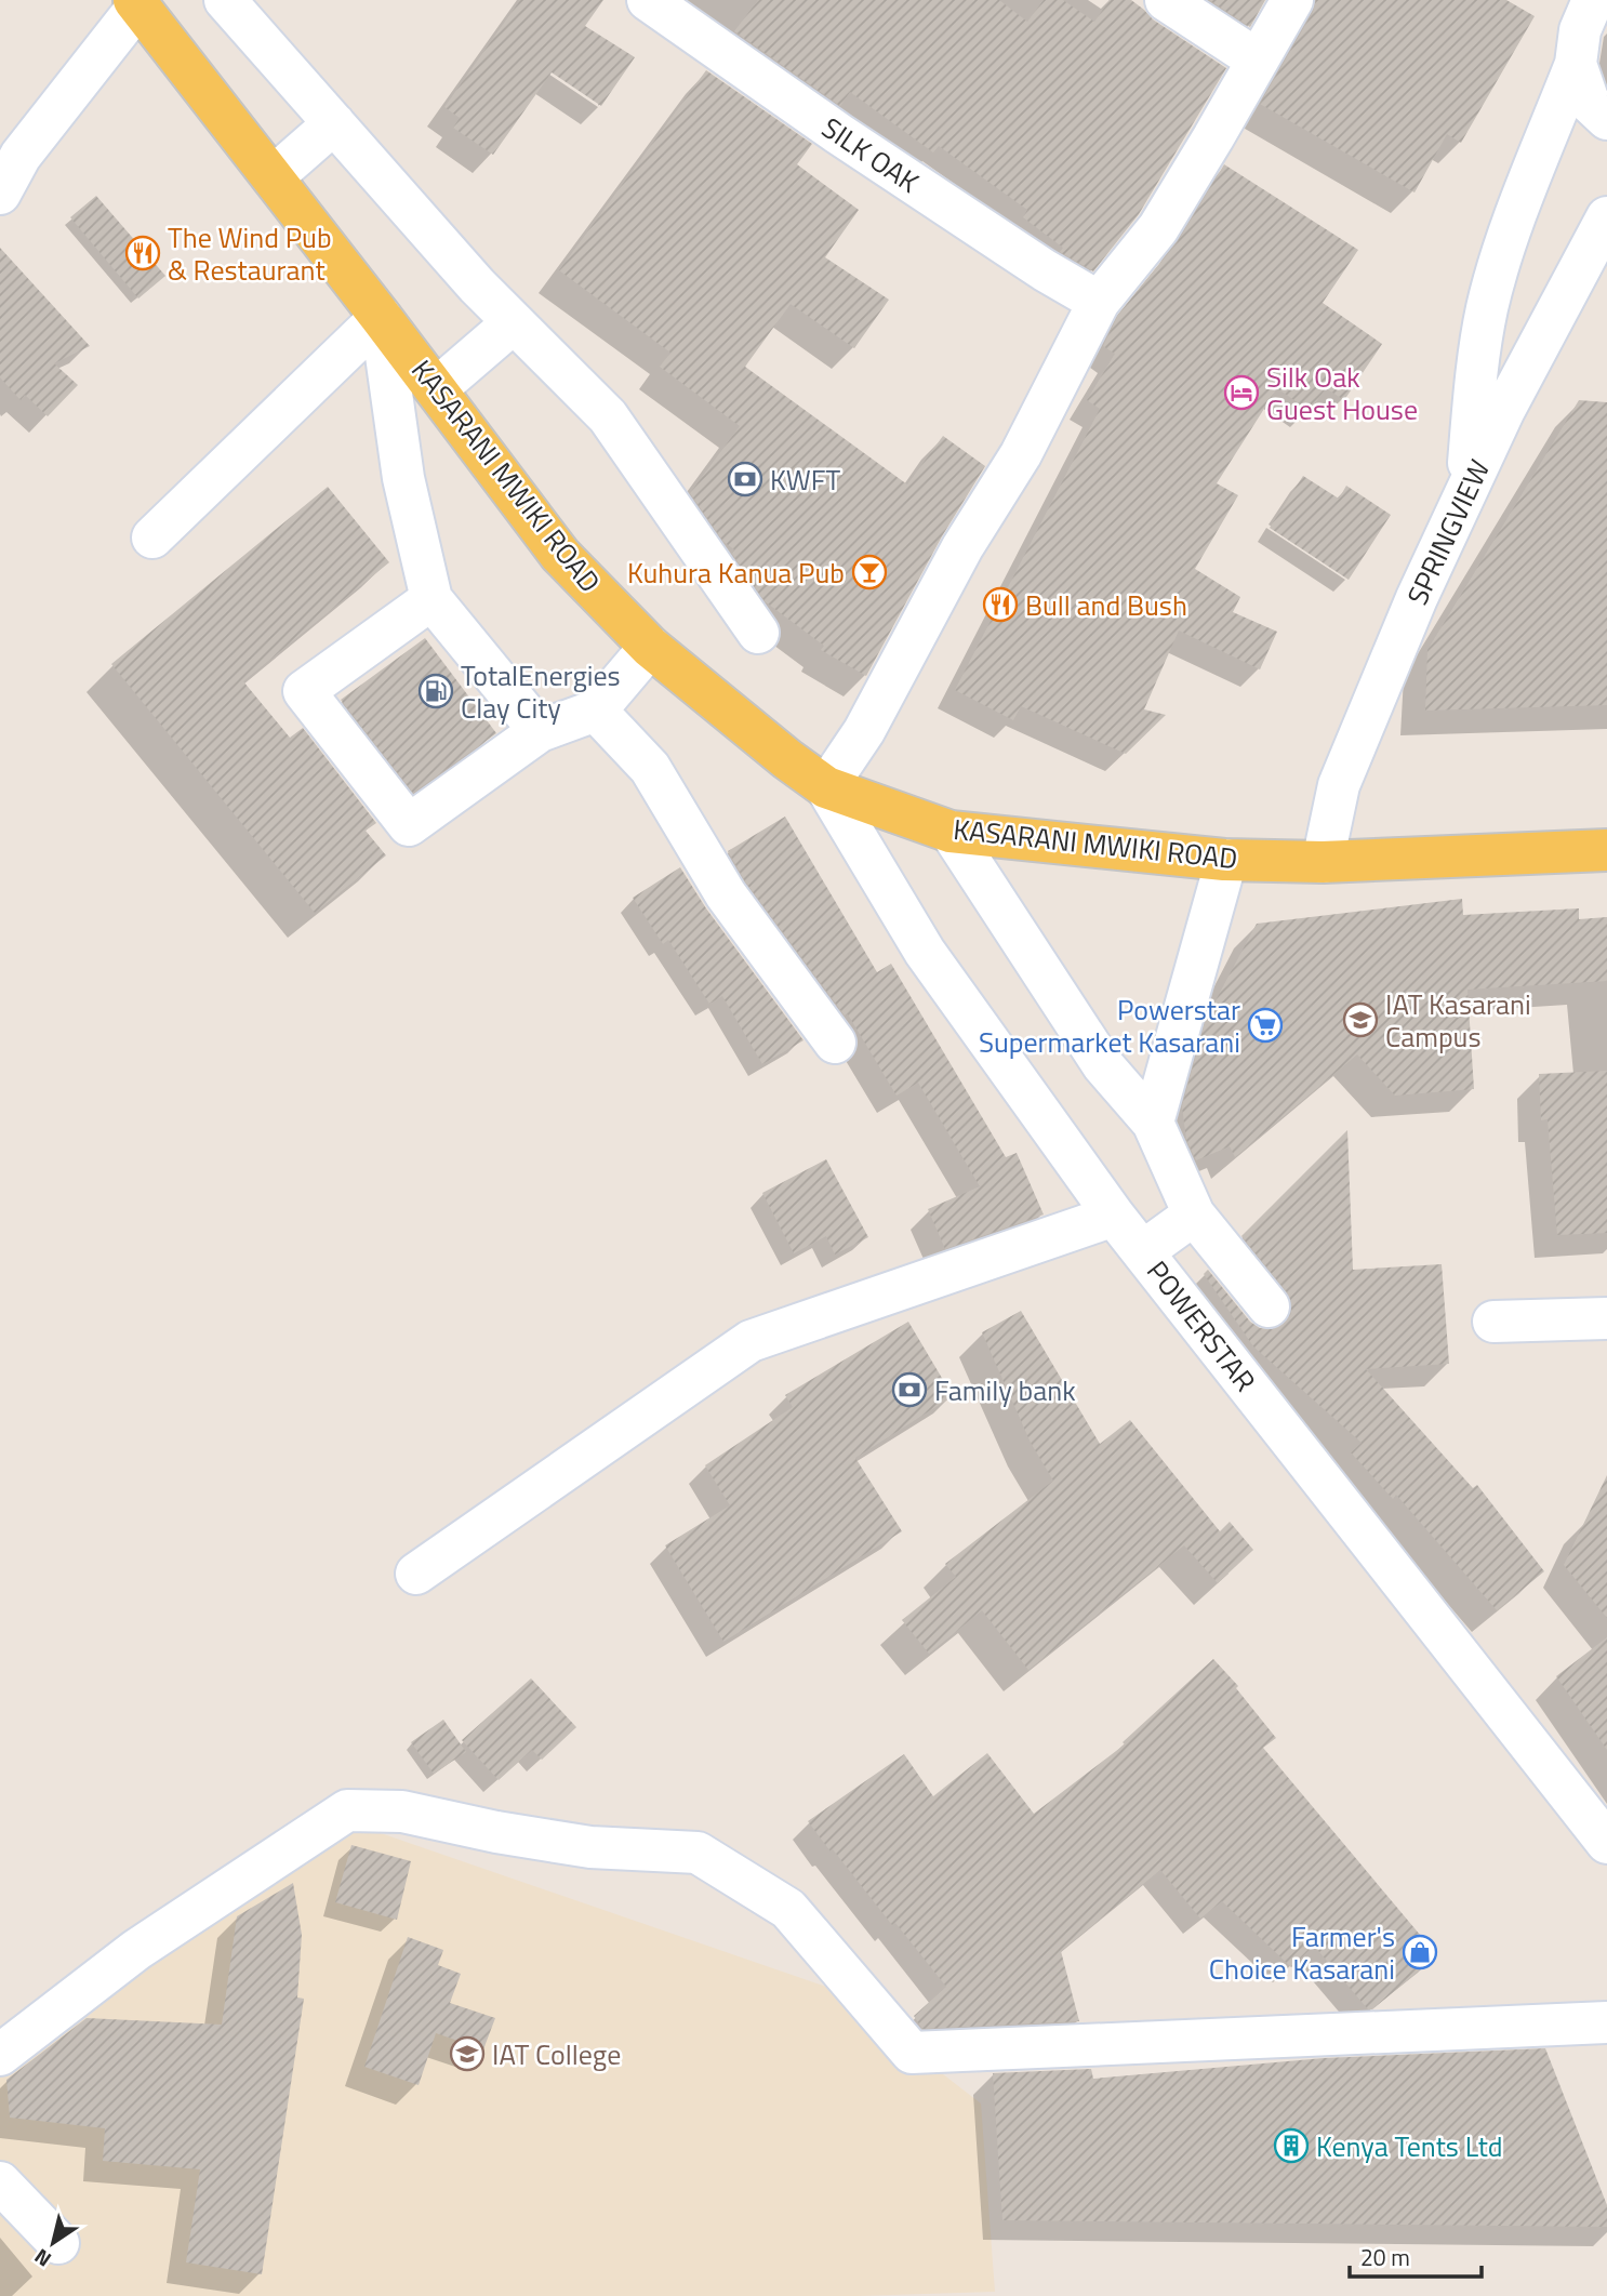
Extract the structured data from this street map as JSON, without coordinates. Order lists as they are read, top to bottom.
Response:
{
  "streets": {
    "main road": ["KASARANI MWIKI ROAD"],
    "street": ["SILK OAK", "SPRINGVIEW", "POWERSTAR"]
  },
  "crossings": [
    ["KASARANI MWIKI ROAD", "SPRINGVIEW"],
    ["KASARANI MWIKI ROAD", "POWERSTAR"]
  ],
  "places": {
    "restaurant": ["The Wind Pub & Restaurant", "Bull and Bush"],
    "hotel": ["Silk Oak Guest House"],
    "bank": ["KWFT", "Family bank"],
    "bar": ["Kuhura Kanua Pub"],
    "fuel station": ["TotalEnergies Clay City"],
    "school or university": ["IAT Kasarani Campus", "IAT College"],
    "supermarket": ["Powerstar Supermarket Kasarani"],
    "shop": ["Farmer's Choice Kasarani"],
    "building": ["Kenya Tents Ltd"]
  },
  "scale_bar": "20 m",
  "north": "bottom left"
}
